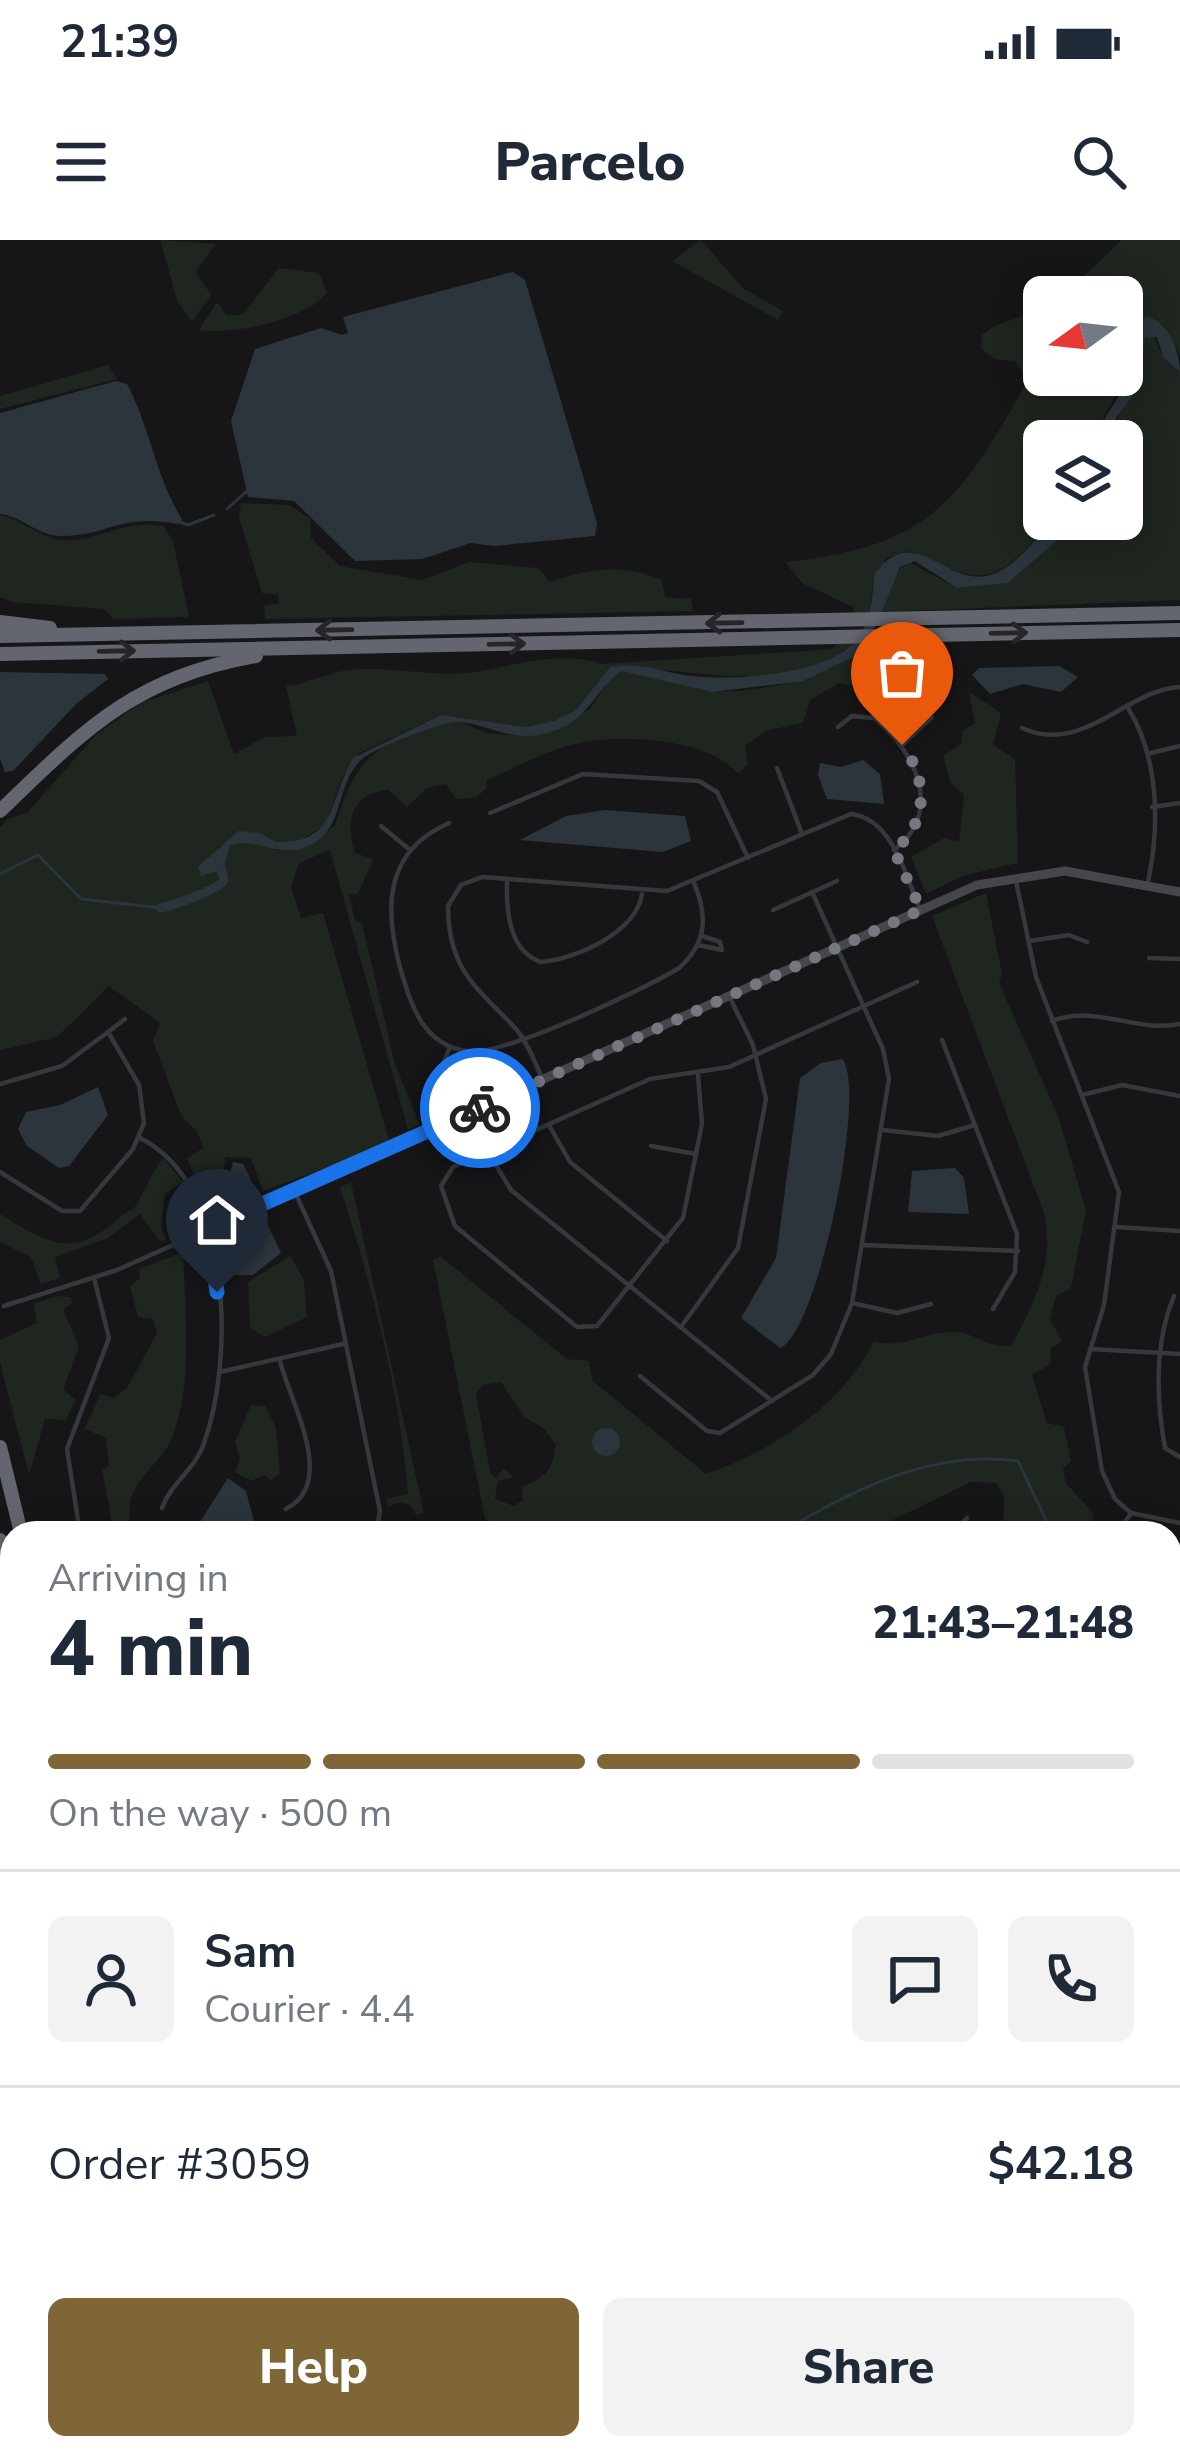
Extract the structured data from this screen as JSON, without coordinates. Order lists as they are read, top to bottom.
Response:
{
  "north": "left",
  "page": {
    "status": "21:39",
    "header": "Parcelo",
    "heading": ["4 min", "Arriving in", "21:43–21:48"],
    "panel": [
      "Sam",
      "Courier · 4.4",
      "Order #3059",
      "$42.18"
    ],
    "bar": "On the way · 500 m",
    "buttons": ["Help", "Share"]
  }
}
